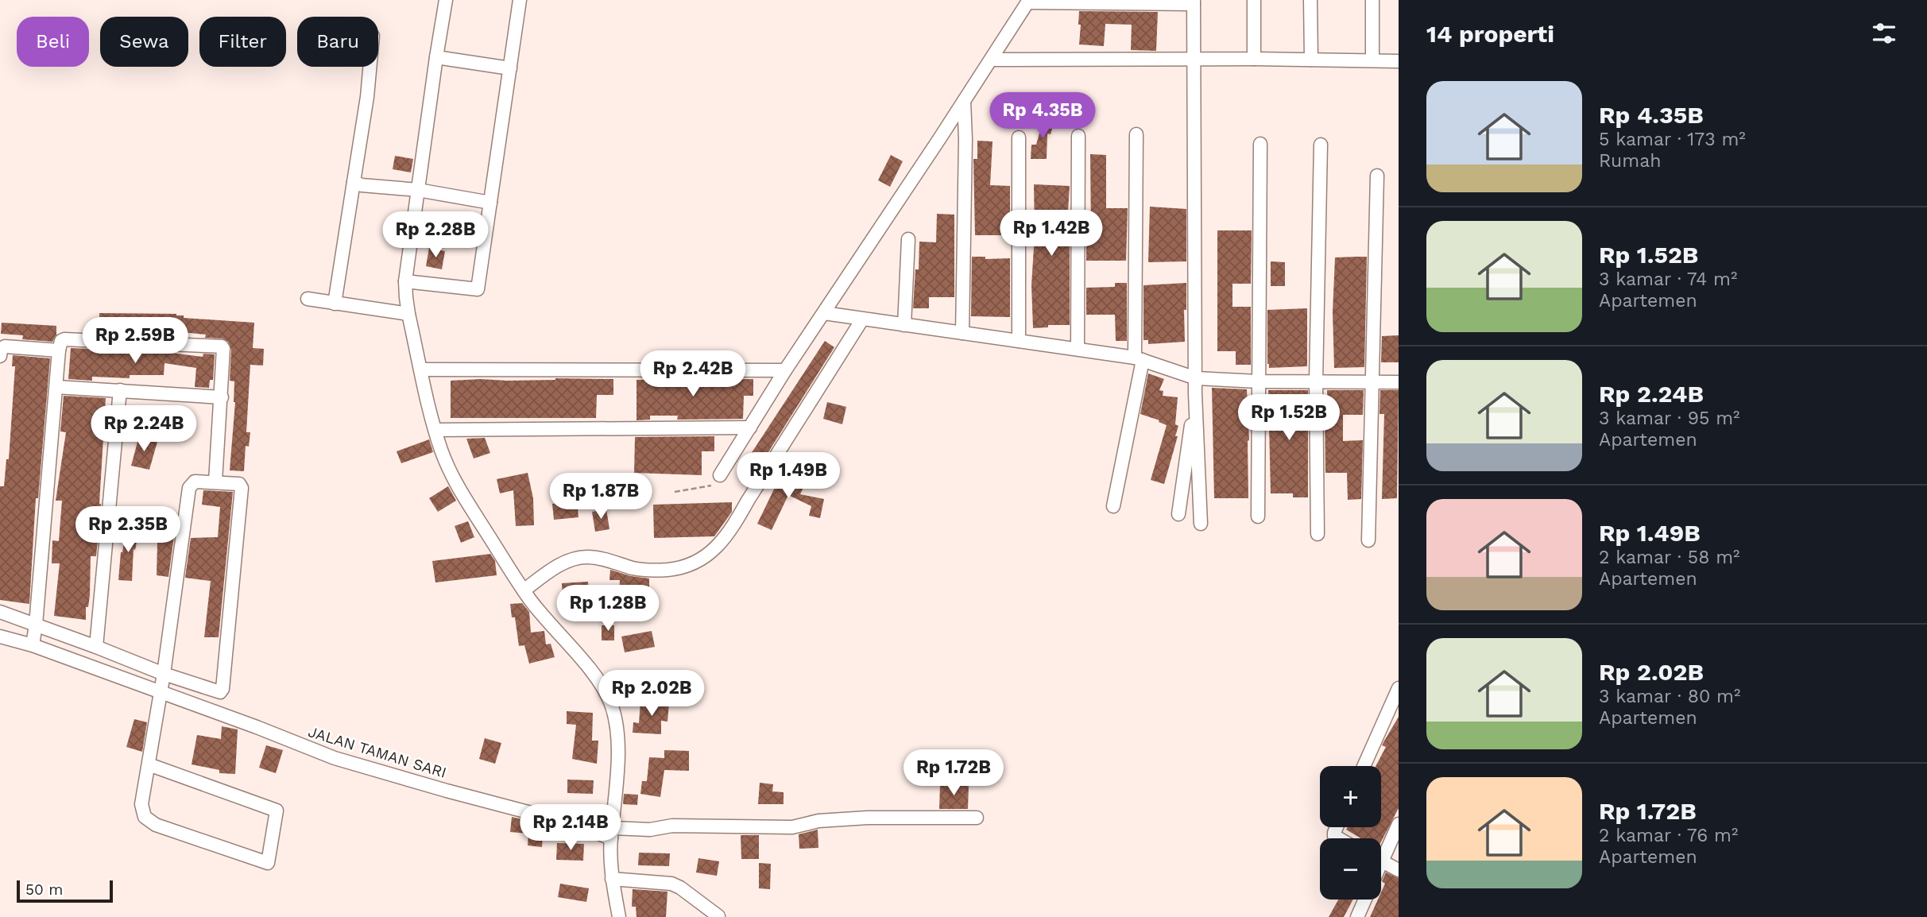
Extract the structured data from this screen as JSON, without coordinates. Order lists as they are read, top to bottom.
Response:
{
  "streets": {
    "street": ["JALAN TAMAN SARI"]
  },
  "scale_bar": "50 m",
  "page": {
    "heading": "14 properti",
    "chip": [
      "Beli",
      "Sewa",
      "Filter",
      "Baru"
    ],
    "list": [
      {
        "name": "Rp 4.35B",
        "note": "5 kamar · 173 m² · Rumah"
      },
      {
        "name": "Rp 1.52B",
        "note": "3 kamar · 74 m² · Apartemen"
      },
      {
        "name": "Rp 2.24B",
        "note": "3 kamar · 95 m² · Apartemen"
      },
      {
        "name": "Rp 1.49B",
        "note": "2 kamar · 58 m² · Apartemen"
      },
      {
        "name": "Rp 2.02B",
        "note": "3 kamar · 80 m² · Apartemen"
      },
      {
        "name": "Rp 1.72B",
        "note": "2 kamar · 76 m² · Apartemen"
      }
    ],
    "price": [
      "Rp 4.35B",
      "Rp 1.42B",
      "Rp 2.28B",
      "Rp 2.59B",
      "Rp 2.42B",
      "Rp 1.52B",
      "Rp 2.24B",
      "Rp 1.49B",
      "Rp 1.87B",
      "Rp 2.35B",
      "Rp 1.28B",
      "Rp 2.02B",
      "Rp 1.72B",
      "Rp 2.14B"
    ],
    "map_buttons": ["+", "−"],
    "scale": "50 m"
  }
}
